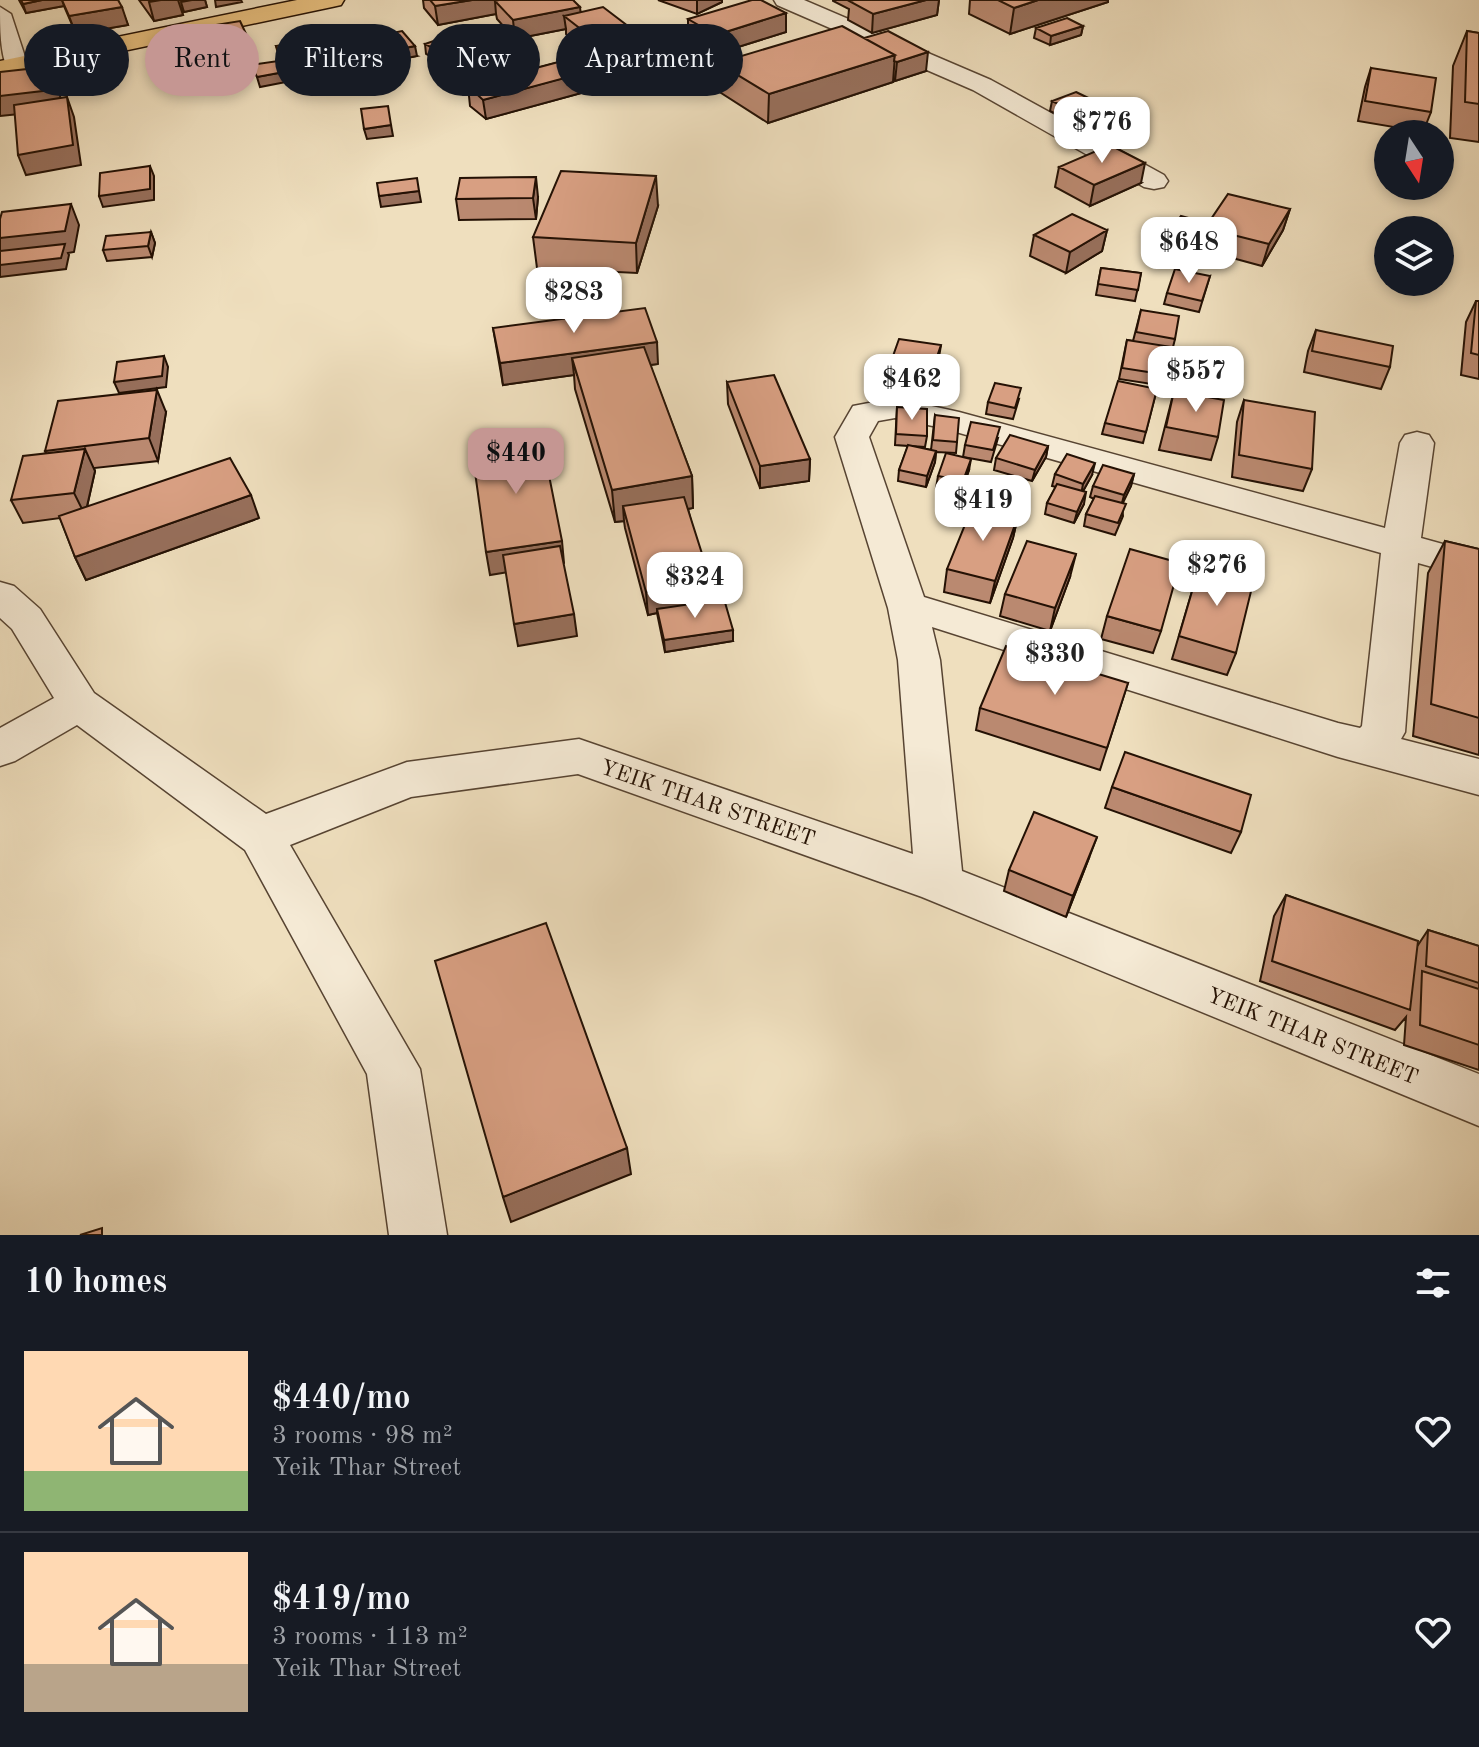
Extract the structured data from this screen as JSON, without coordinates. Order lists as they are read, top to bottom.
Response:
{
  "streets": {
    "street": ["YEIK THAR STREET"]
  },
  "north": "bottom",
  "page": {
    "chip": [
      "Buy",
      "Rent",
      "Filters",
      "New",
      "Apartment"
    ],
    "price": [
      "$776",
      "$648",
      "$283",
      "$557",
      "$462",
      "$440",
      "$419",
      "$276",
      "$324",
      "$330"
    ],
    "heading": "10 homes",
    "list": [
      {
        "name": "$440/mo",
        "note": "3 rooms · 98 m² · Yeik Thar Street"
      },
      {
        "name": "$419/mo",
        "note": "3 rooms · 113 m² · Yeik Thar Street"
      }
    ]
  }
}
